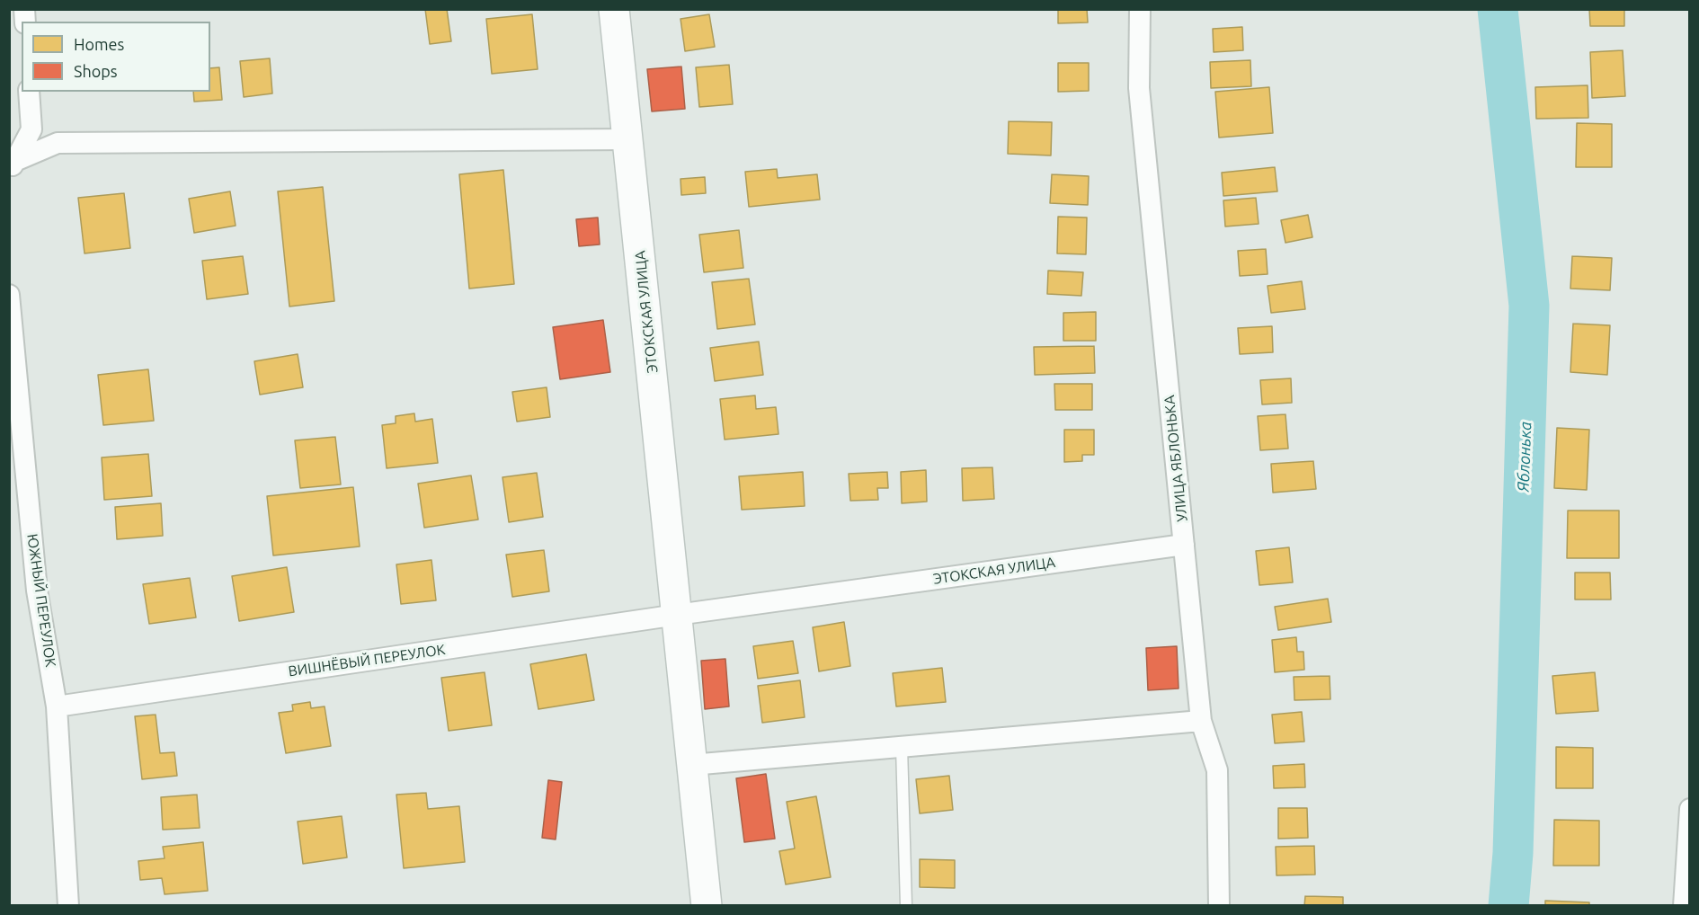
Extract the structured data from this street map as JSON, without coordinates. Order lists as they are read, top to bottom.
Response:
{
  "streets": {
    "main road": ["ЭТОКСКАЯ УЛИЦА"],
    "street": ["УЛИЦА ЯБЛОНЬКА", "ЮЖНЫЙ ПЕРЕУЛОК", "ВИШНЁВЫЙ ПЕРЕУЛОК"]
  },
  "crossings": [
    ["ЭТОКСКАЯ УЛИЦА", "УЛИЦА ЯБЛОНЬКА"],
    ["ЭТОКСКАЯ УЛИЦА", "ВИШНЁВЫЙ ПЕРЕУЛОК"],
    ["ЮЖНЫЙ ПЕРЕУЛОК", "ВИШНЁВЫЙ ПЕРЕУЛОК"]
  ],
  "water": ["Яблонька"],
  "legend": ["Homes", "Shops"]
}
